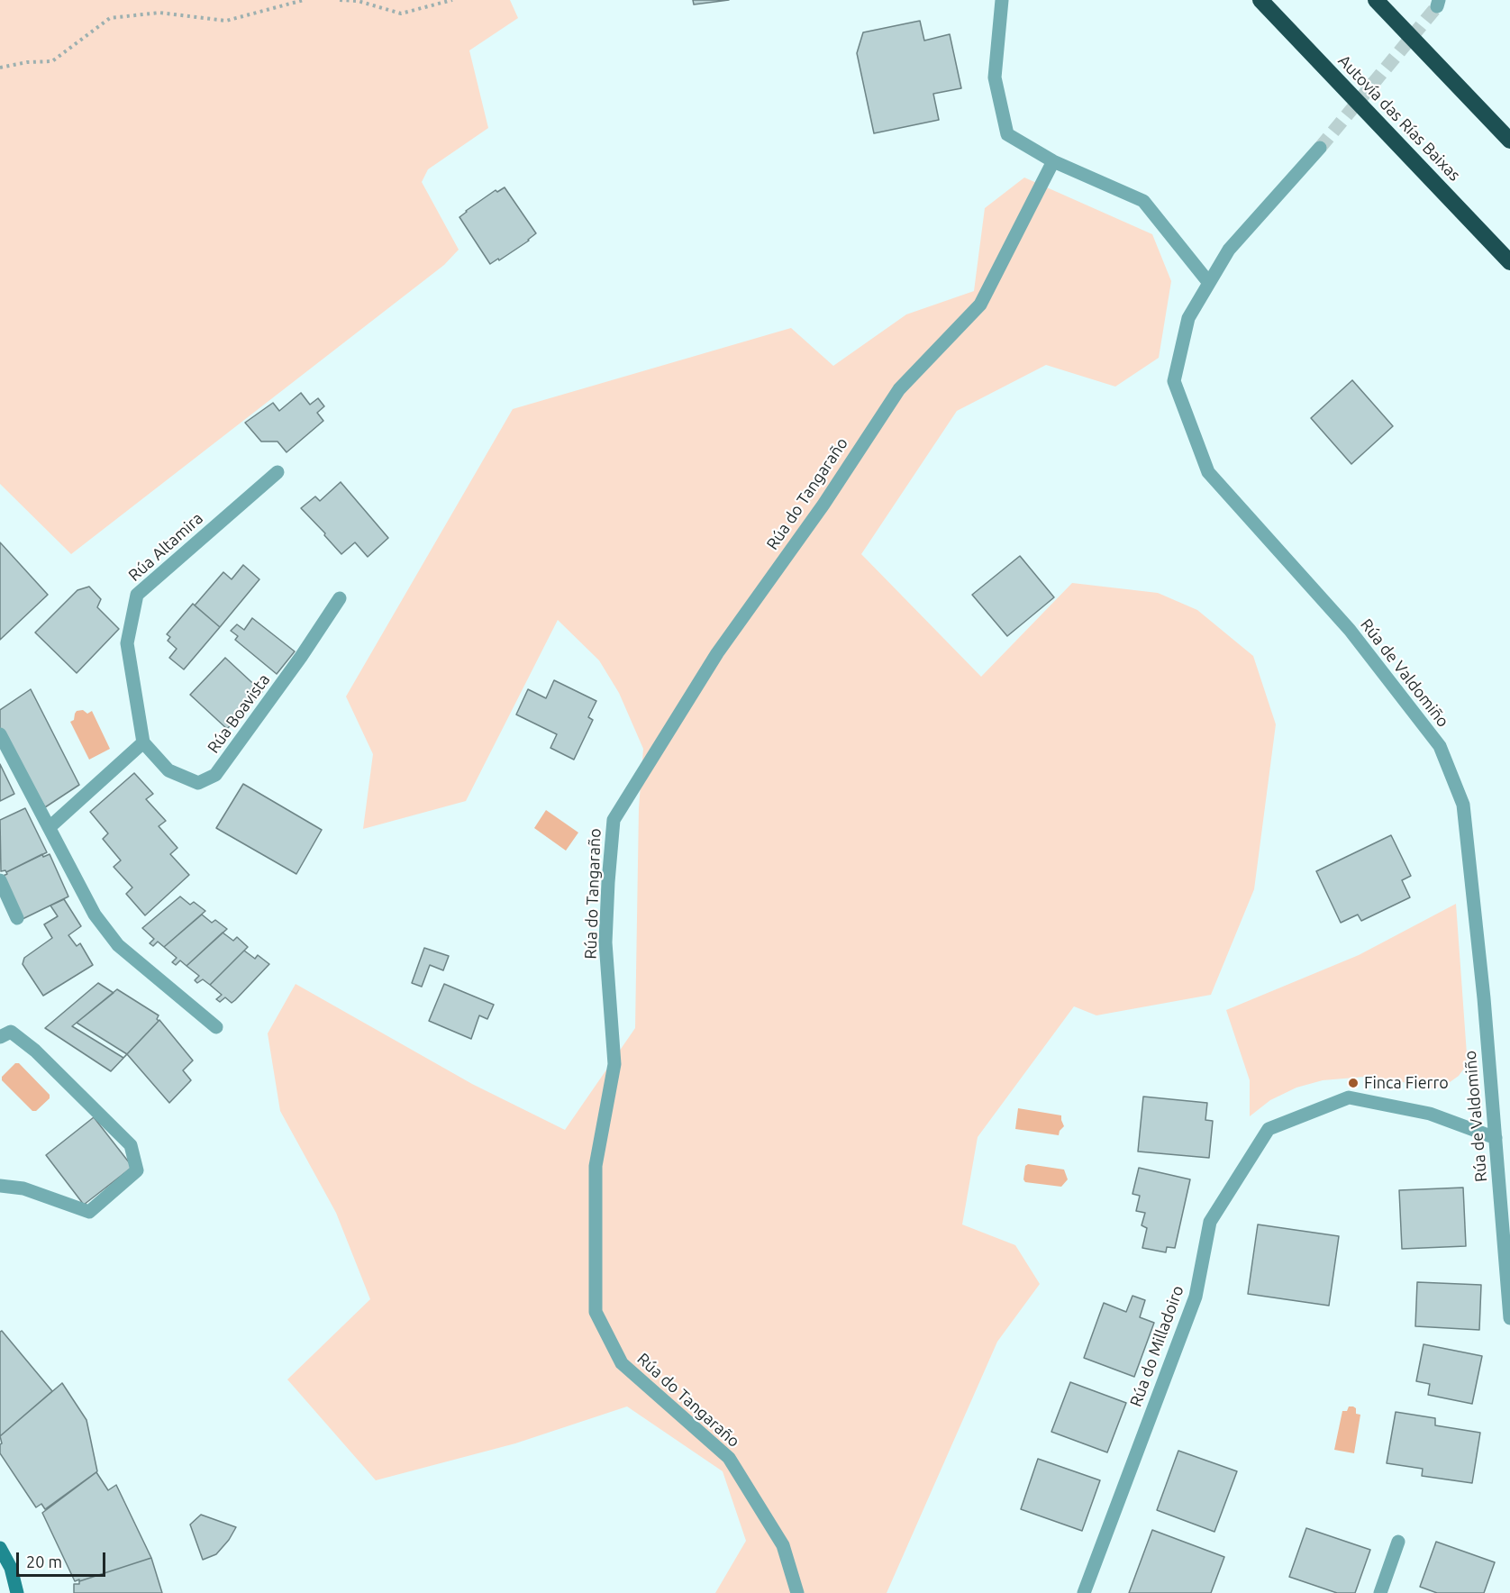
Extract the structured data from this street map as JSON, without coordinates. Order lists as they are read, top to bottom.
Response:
{
  "streets": {
    "highway": ["Autovía das Rías Baixas"],
    "street": [
      "Rúa do Tangaraño",
      "Rúa Altamira",
      "Rúa de Valdomiño",
      "Rúa Boavista",
      "Rúa do Milladoiro"
    ]
  },
  "crossings": [
    ["Rúa Altamira", "Rúa Boavista"],
    ["Rúa de Valdomiño", "Rúa do Milladoiro"]
  ],
  "places": ["Finca Fierro"],
  "scale_bar": "20 m"
}
